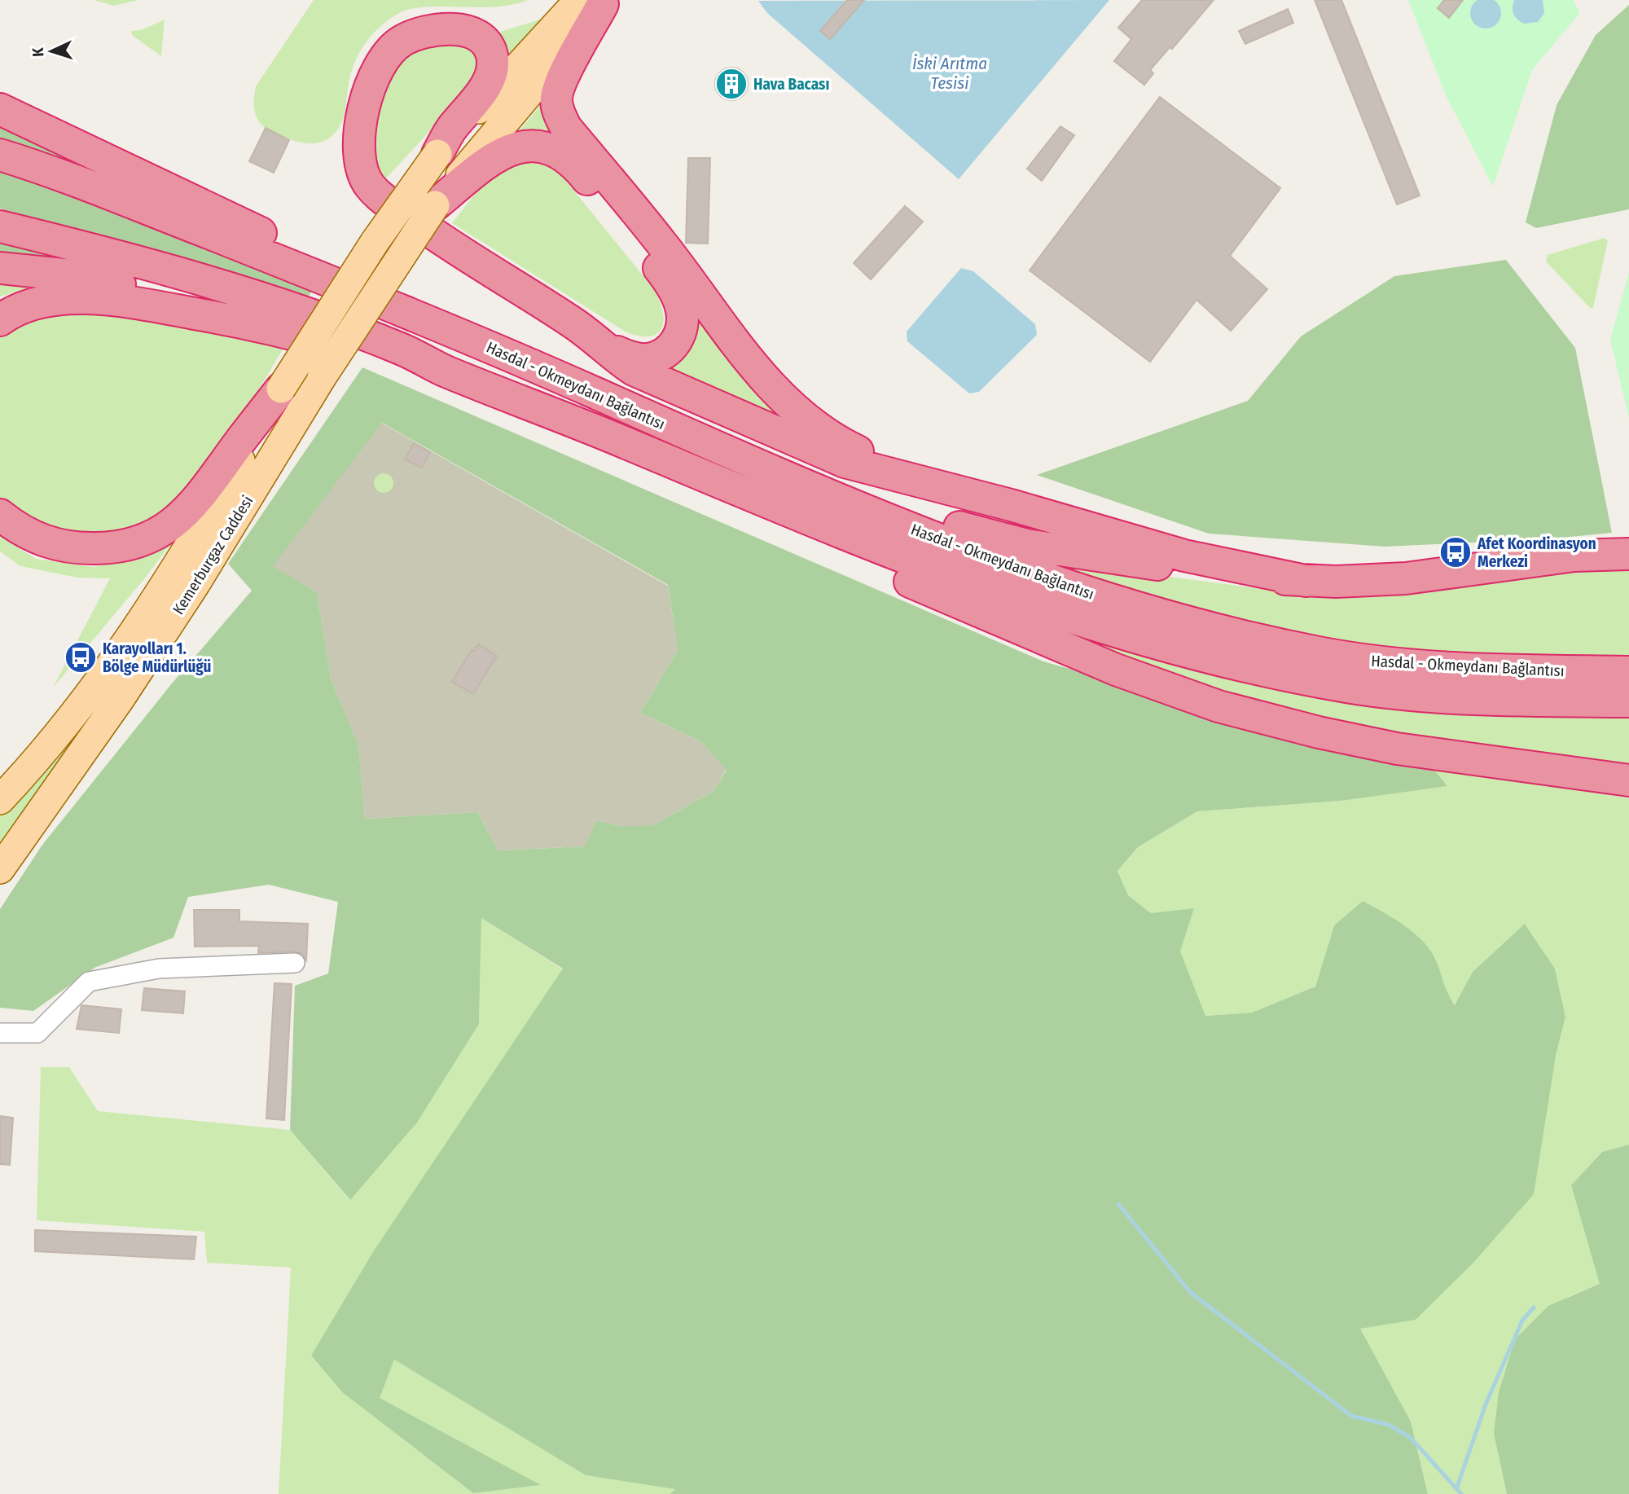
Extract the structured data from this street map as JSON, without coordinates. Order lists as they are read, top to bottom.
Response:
{
  "streets": {
    "highway": ["Hasdal - Okmeydanı Bağlantısı"],
    "main road": ["Kemerburgaz Caddesi"]
  },
  "water": ["İski Arıtma Tesisi"],
  "places": {
    "building": ["Hava Bacası"],
    "bus stop": ["Afet Koordinasyon Merkezi", "Karayolları 1. Bölge Müdürlüğü"]
  },
  "north": "left"
}
